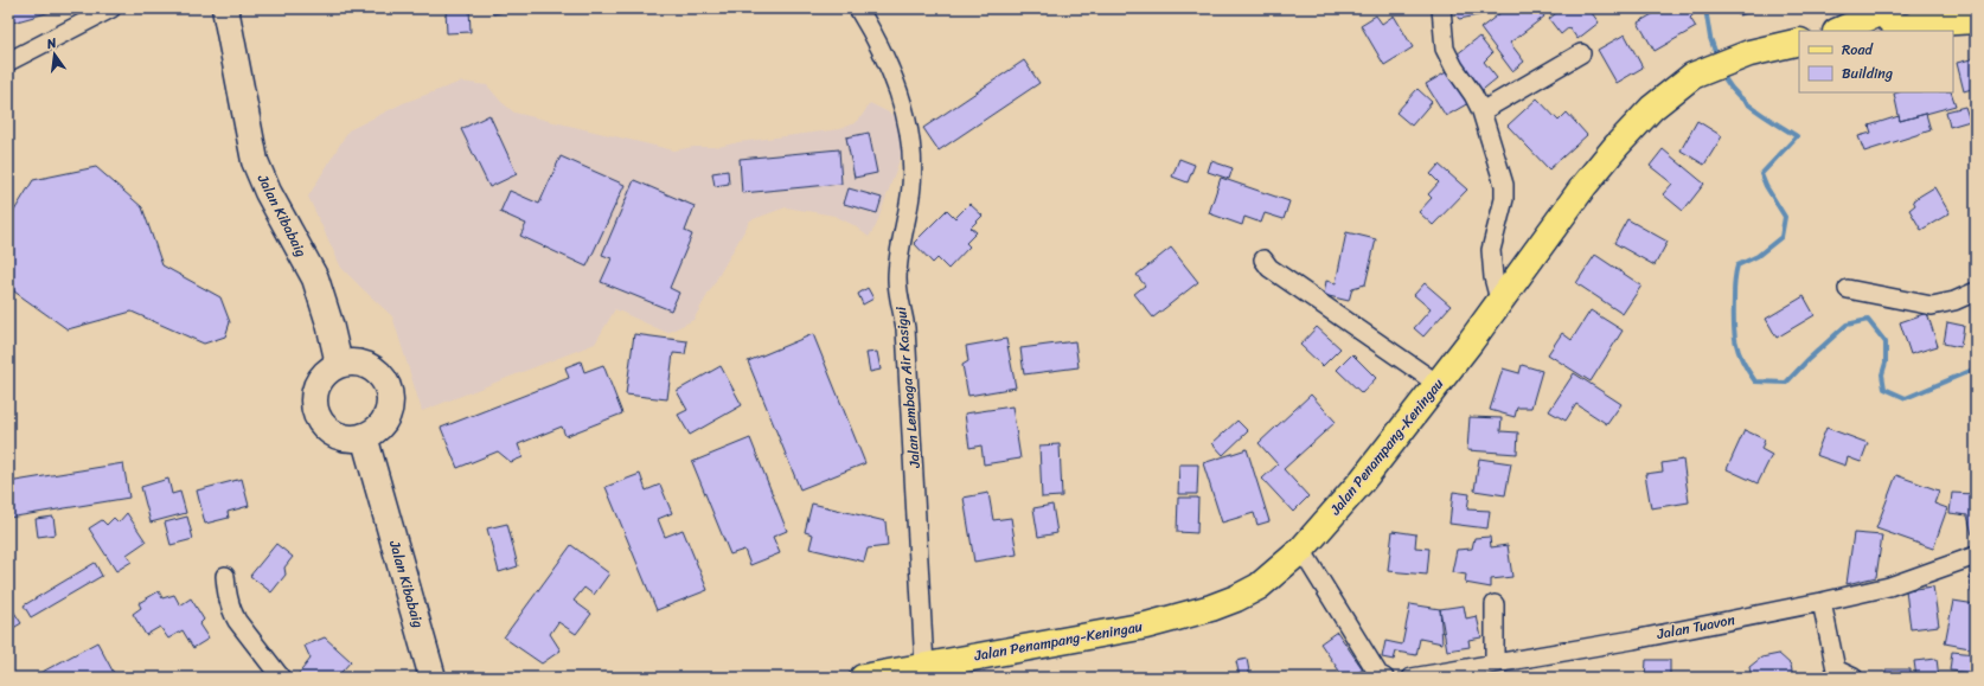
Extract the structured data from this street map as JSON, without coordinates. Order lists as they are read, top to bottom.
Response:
{
  "streets": {
    "main road": ["Jalan Penampang-Keningau"],
    "street": ["Jalan Kibabaig", "Jalan Lembaga Air Kasigui", "Jalan Tuavon"]
  },
  "crossings": [
    ["Jalan Lembaga Air Kasigui", "Jalan Penampang-Keningau"]
  ],
  "legend": ["Road", "Building"],
  "north": "top"
}
